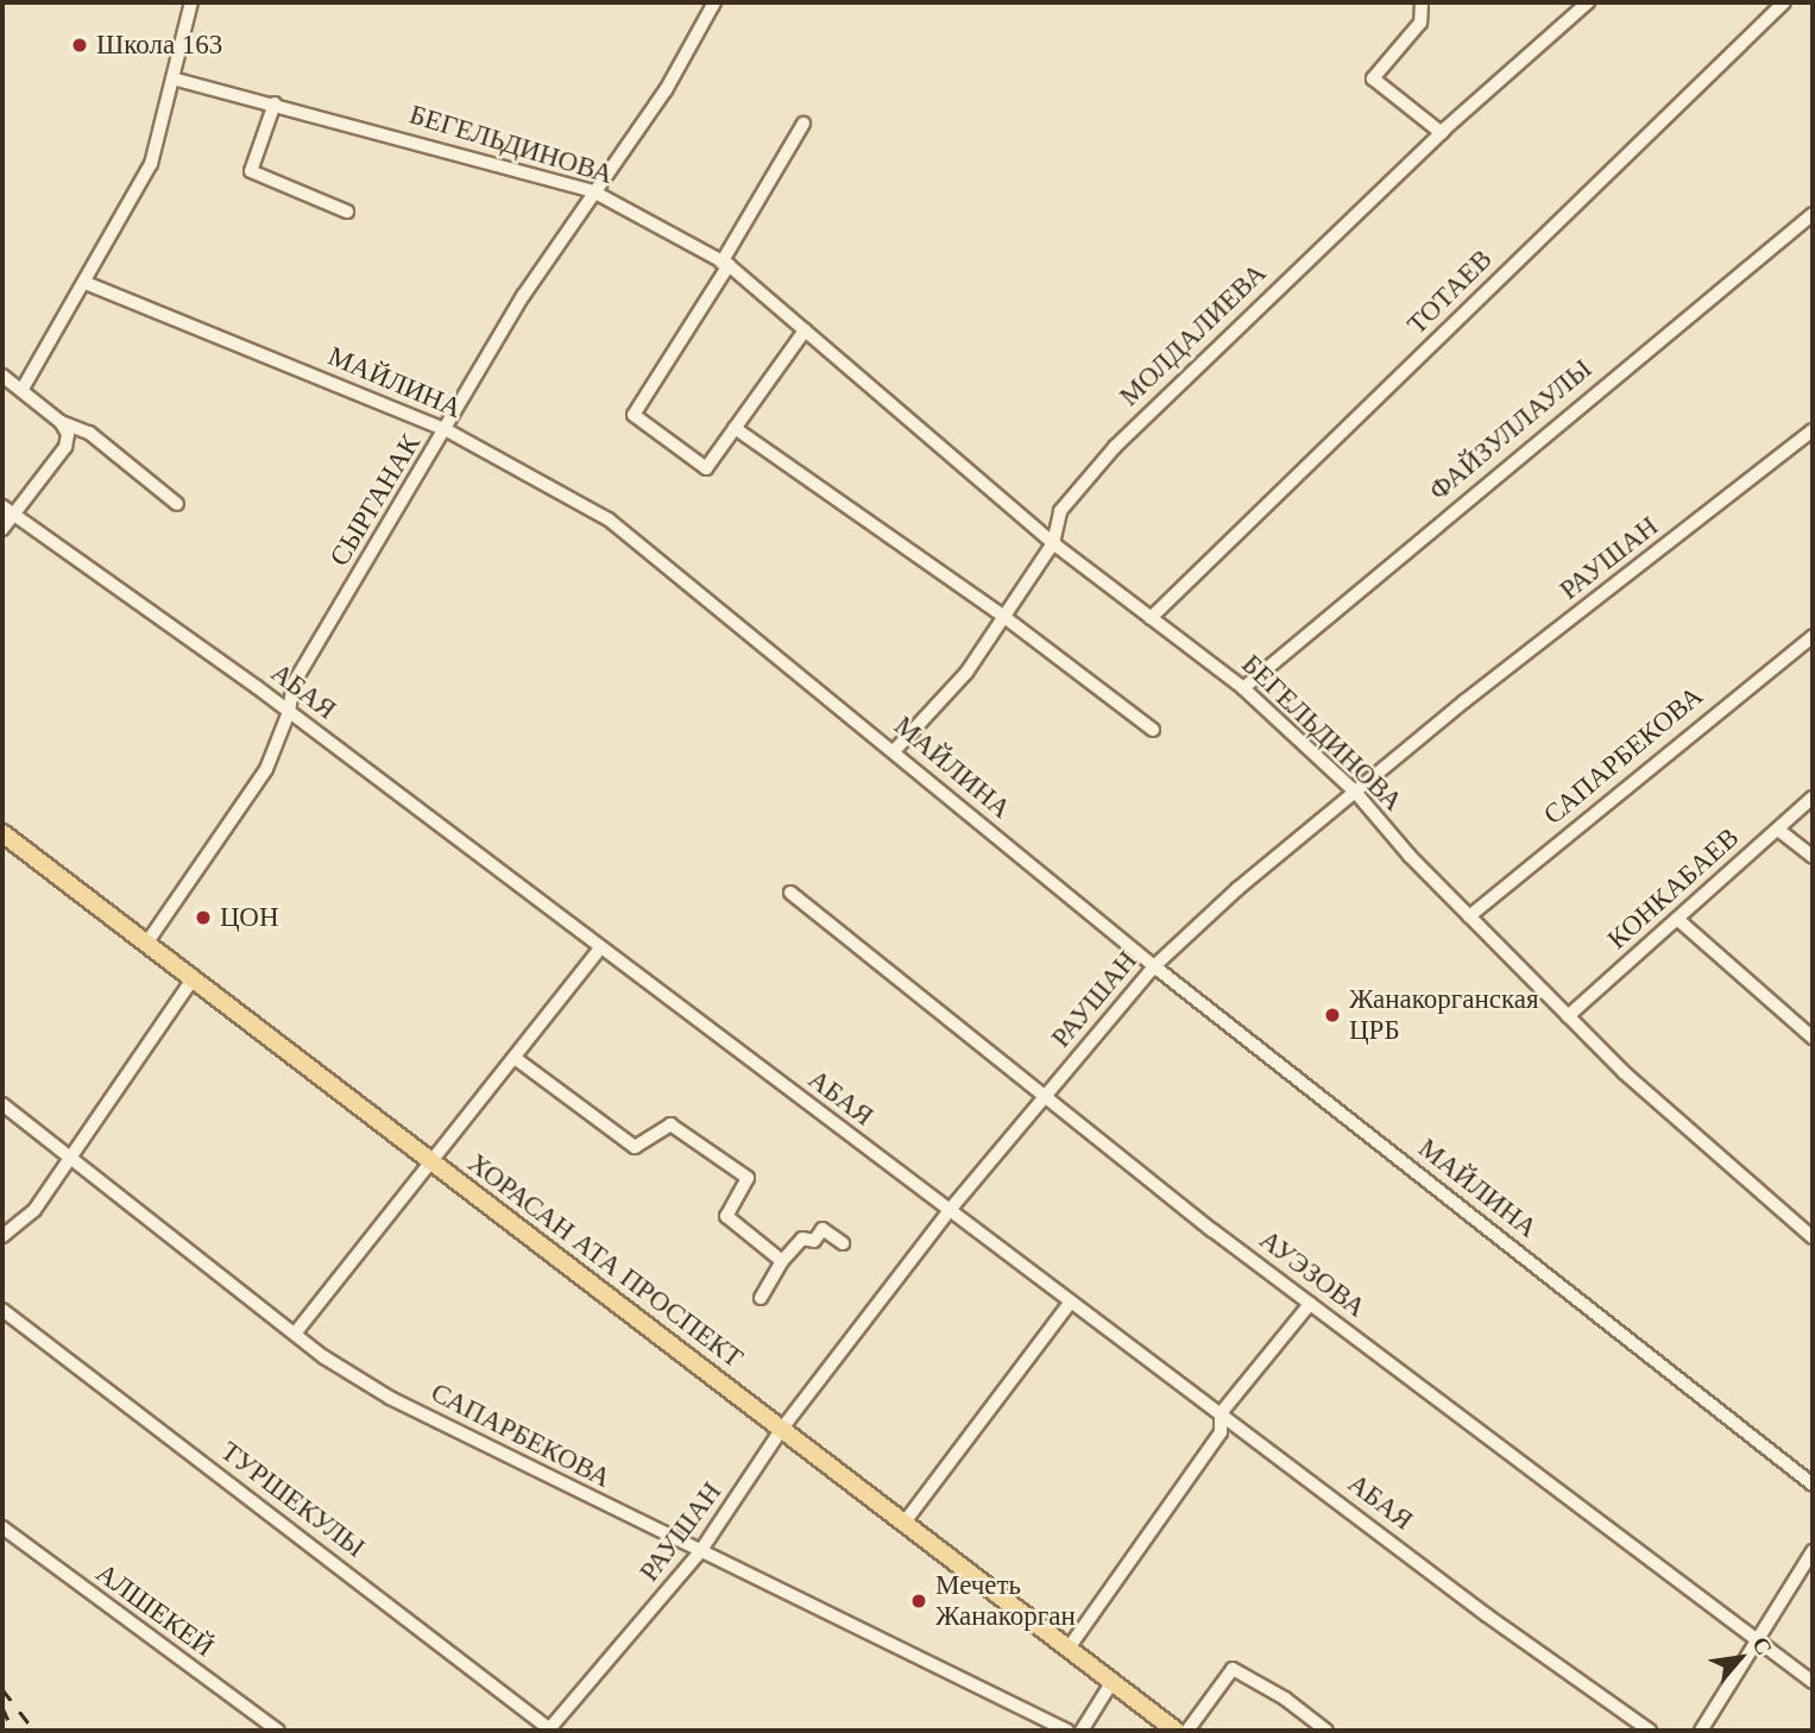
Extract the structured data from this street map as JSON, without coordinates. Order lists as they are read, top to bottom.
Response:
{
  "streets": {
    "main road": ["ХОРАСАН АТА ПРОСПЕКТ"],
    "street": [
      "БЕГЕЛЬДИНОВА",
      "ТОТАЕВ",
      "МОЛДАЛИЕВА",
      "МАЙЛИНА",
      "ФАЙЗУЛЛАУЛЫ",
      "СЫРГАНАК",
      "РАУШАН",
      "АБАЯ",
      "САПАРБЕКОВА",
      "КОНКАБАЕВ",
      "АУЭЗОВА",
      "ТУРШЕКУЛЫ",
      "АЛШЕКЕЙ"
    ]
  },
  "crossings": [
    ["БЕГЕЛЬДИНОВА", "ТОТАЕВ"],
    ["БЕГЕЛЬДИНОВА", "МОЛДАЛИЕВА"],
    ["БЕГЕЛЬДИНОВА", "ФАЙЗУЛЛАУЛЫ"],
    ["БЕГЕЛЬДИНОВА", "СЫРГАНАК"],
    ["БЕГЕЛЬДИНОВА", "РАУШАН"],
    ["БЕГЕЛЬДИНОВА", "САПАРБЕКОВА"],
    ["БЕГЕЛЬДИНОВА", "КОНКАБАЕВ"],
    ["МОЛДАЛИЕВА", "МАЙЛИНА"],
    ["МАЙЛИНА", "СЫРГАНАК"],
    ["МАЙЛИНА", "РАУШАН"],
    ["СЫРГАНАК", "АБАЯ"],
    ["СЫРГАНАК", "ХОРАСАН АТА ПРОСПЕКТ"],
    ["РАУШАН", "АБАЯ"],
    ["РАУШАН", "САПАРБЕКОВА"],
    ["РАУШАН", "ХОРАСАН АТА ПРОСПЕКТ"],
    ["РАУШАН", "АУЭЗОВА"],
    ["РАУШАН", "ТУРШЕКУЛЫ"]
  ],
  "places": [
    "Школа 163",
    "ЦОН",
    "Жанакорганская ЦРБ",
    "Мечеть Жанакорган"
  ],
  "north": "top right"
}
